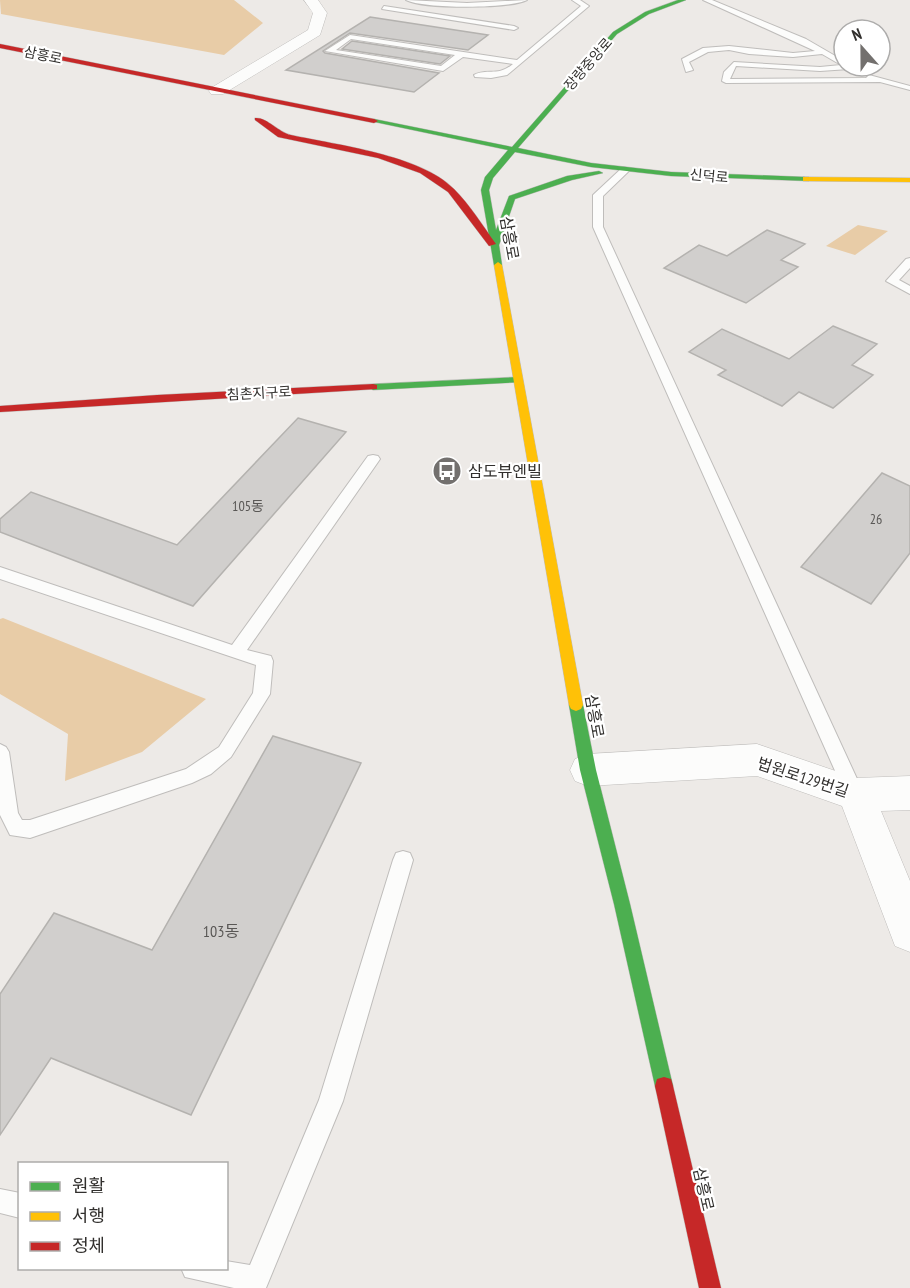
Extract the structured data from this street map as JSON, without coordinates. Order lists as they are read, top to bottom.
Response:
{
  "streets": {
    "main road": [
      "삼흥로",
      "장량중앙로",
      "신덕로",
      "침촌지구로"
    ],
    "street": ["법원로129번길"]
  },
  "crossings": [
    ["삼흥로", "장량중앙로"],
    ["삼흥로", "신덕로"],
    ["삼흥로", "침촌지구로"],
    ["삼흥로", "법원로129번길"],
    ["장량중앙로", "신덕로"]
  ],
  "places": {
    "bus stop": ["삼도뷰엔빌"]
  },
  "house_numbers": ["105동", "26", "103동"],
  "legend": ["원활", "서행", "정체"],
  "north": "top"
}
